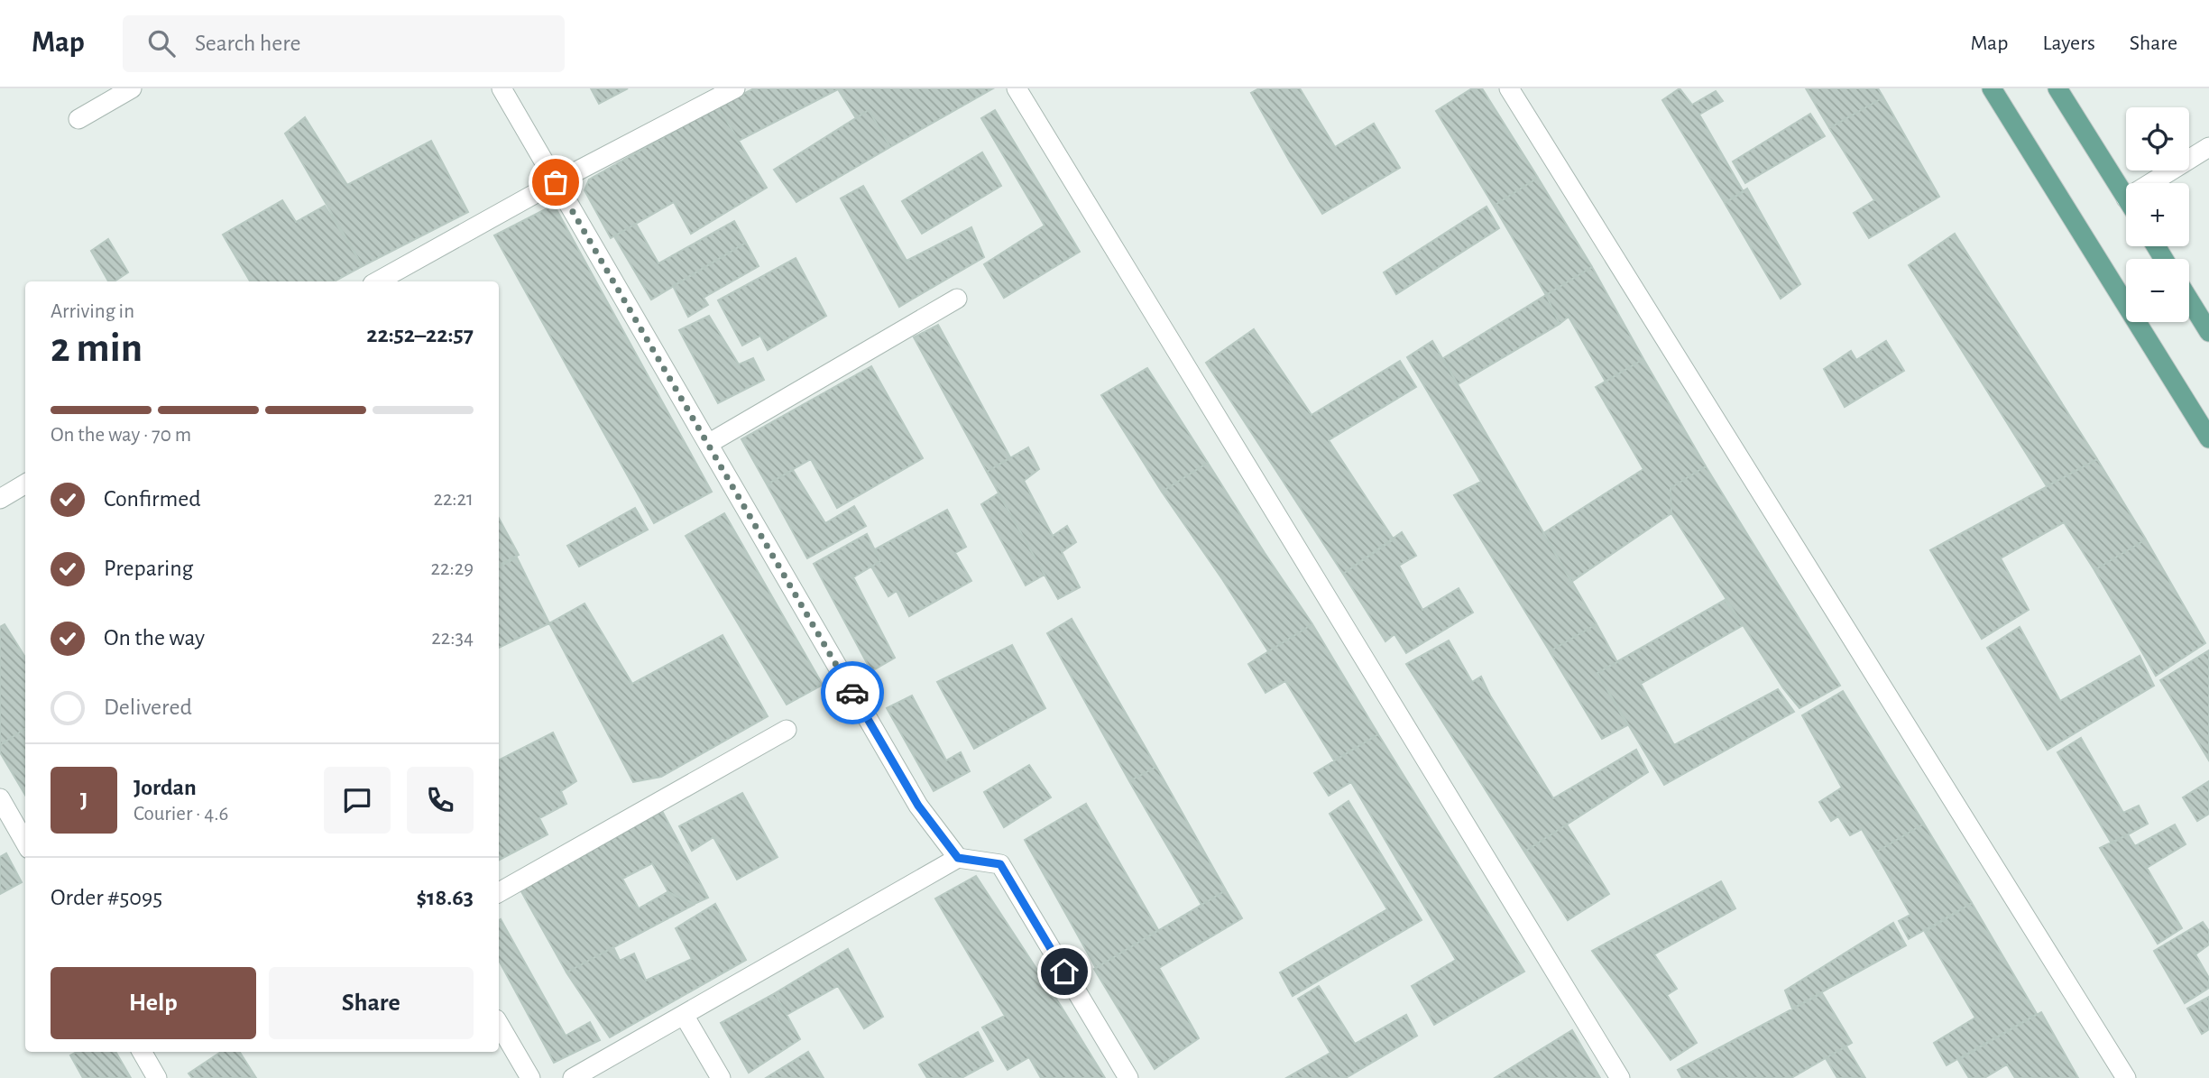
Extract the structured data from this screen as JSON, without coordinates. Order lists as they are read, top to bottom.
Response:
{
  "page": {
    "header": "Map",
    "search": "Search here",
    "nav": ["Map", "Layers", "Share"],
    "map_buttons": ["+", "−"],
    "heading": ["2 min", "Arriving in", "22:52–22:57"],
    "panel": [
      "Jordan",
      "Courier · 4.6",
      "Order #5095",
      "$18.63"
    ],
    "bar": "On the way · 70 m",
    "list": [
      ["Confirmed", "22:21"],
      ["Preparing", "22:29"],
      ["On the way", "22:34"],
      "Delivered"
    ],
    "round": "J",
    "buttons": ["Help", "Share"]
  }
}
